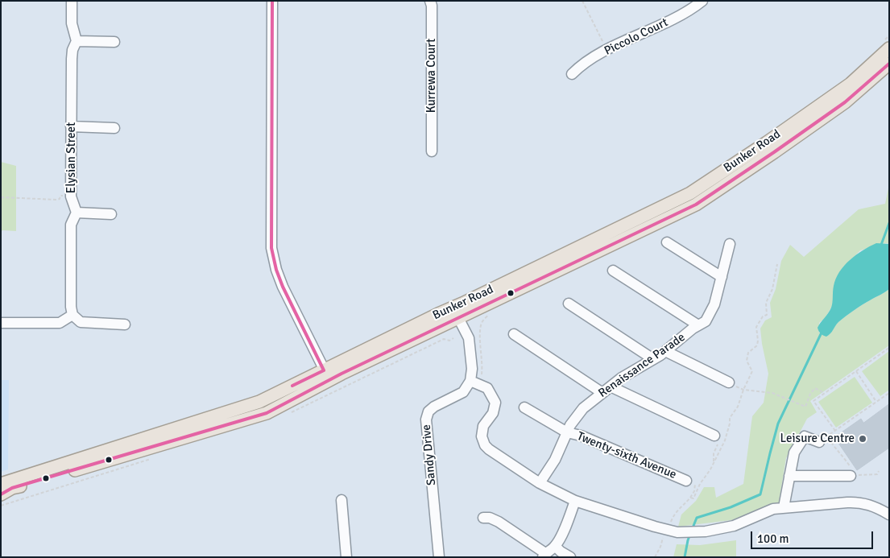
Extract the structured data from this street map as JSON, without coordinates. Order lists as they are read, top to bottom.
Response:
{
  "streets": {
    "main road": ["Bunker Road"],
    "street": [
      "Piccolo Court",
      "Kurrewa Court",
      "Elysian Street",
      "Renaissance Parade",
      "Sandy Drive",
      "Twenty-sixth Avenue"
    ]
  },
  "crossings": [
    ["Renaissance Parade", "Twenty-sixth Avenue"]
  ],
  "places": ["Leisure Centre"],
  "scale_bar": "100 m"
}
